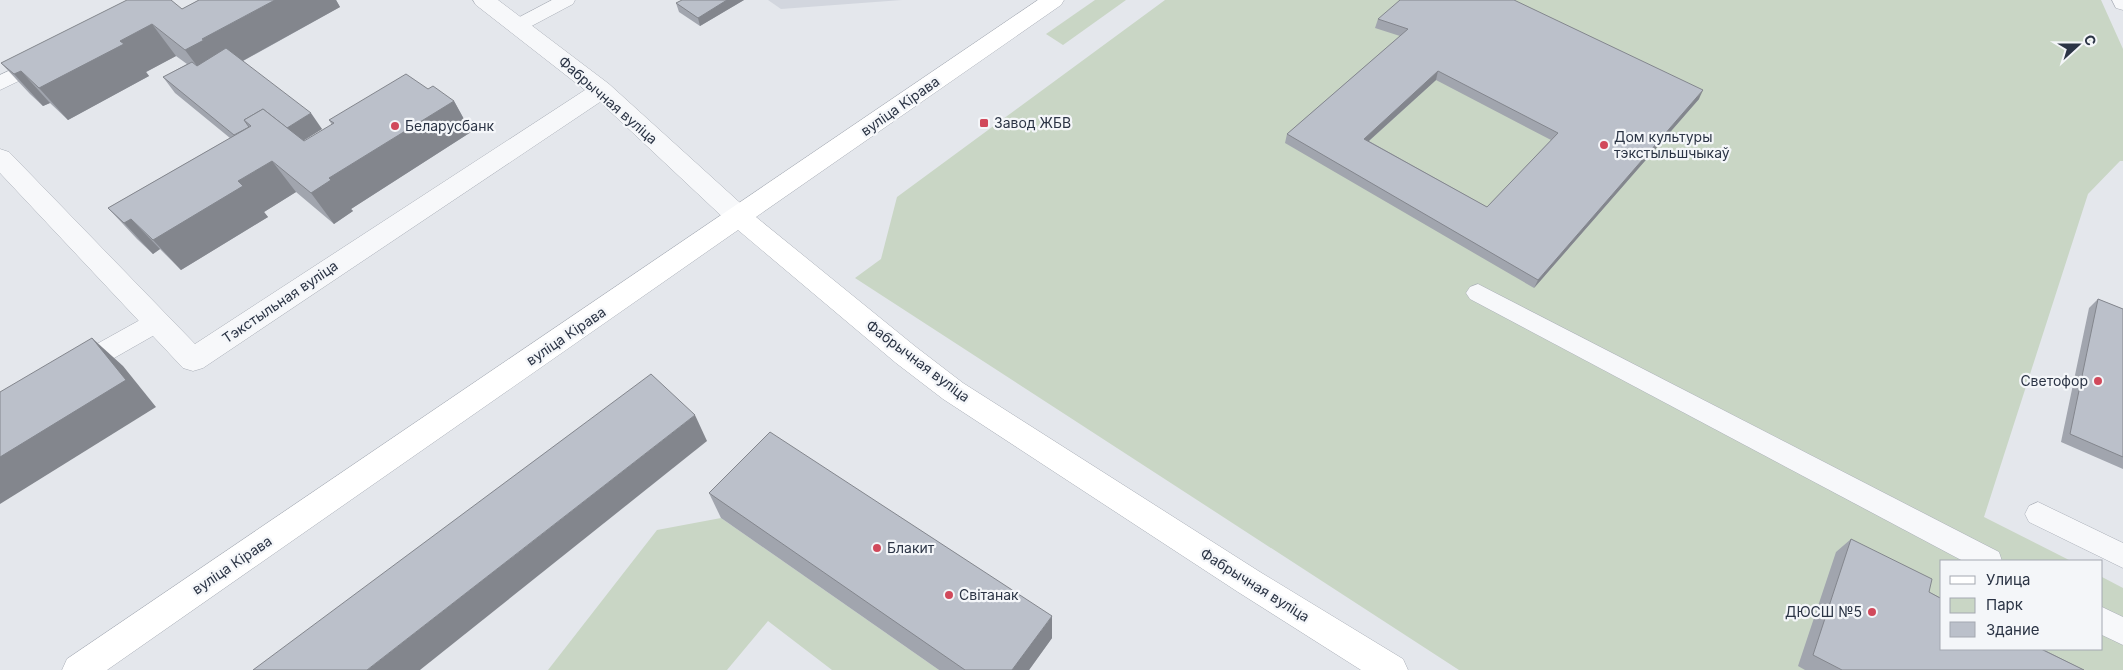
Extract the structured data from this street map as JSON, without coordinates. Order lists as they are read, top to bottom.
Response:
{
  "streets": {
    "main road": ["Фабрычная вуліца", "вуліца Кірава"],
    "street": ["Тэкстыльная вуліца"]
  },
  "crossings": [
    ["Фабрычная вуліца", "вуліца Кірава"],
    ["Фабрычная вуліца", "Тэкстыльная вуліца"]
  ],
  "places": {
    "transit": ["Завод ЖБВ"],
    "other": [
      "Беларусбанк",
      "Дом культуры тэкстыльшчыкаў",
      "Светофор",
      "Блакит",
      "Світанак",
      "ДЮСШ №5"
    ]
  },
  "legend": ["Улица", "Парк", "Здание"],
  "north": "right"
}
